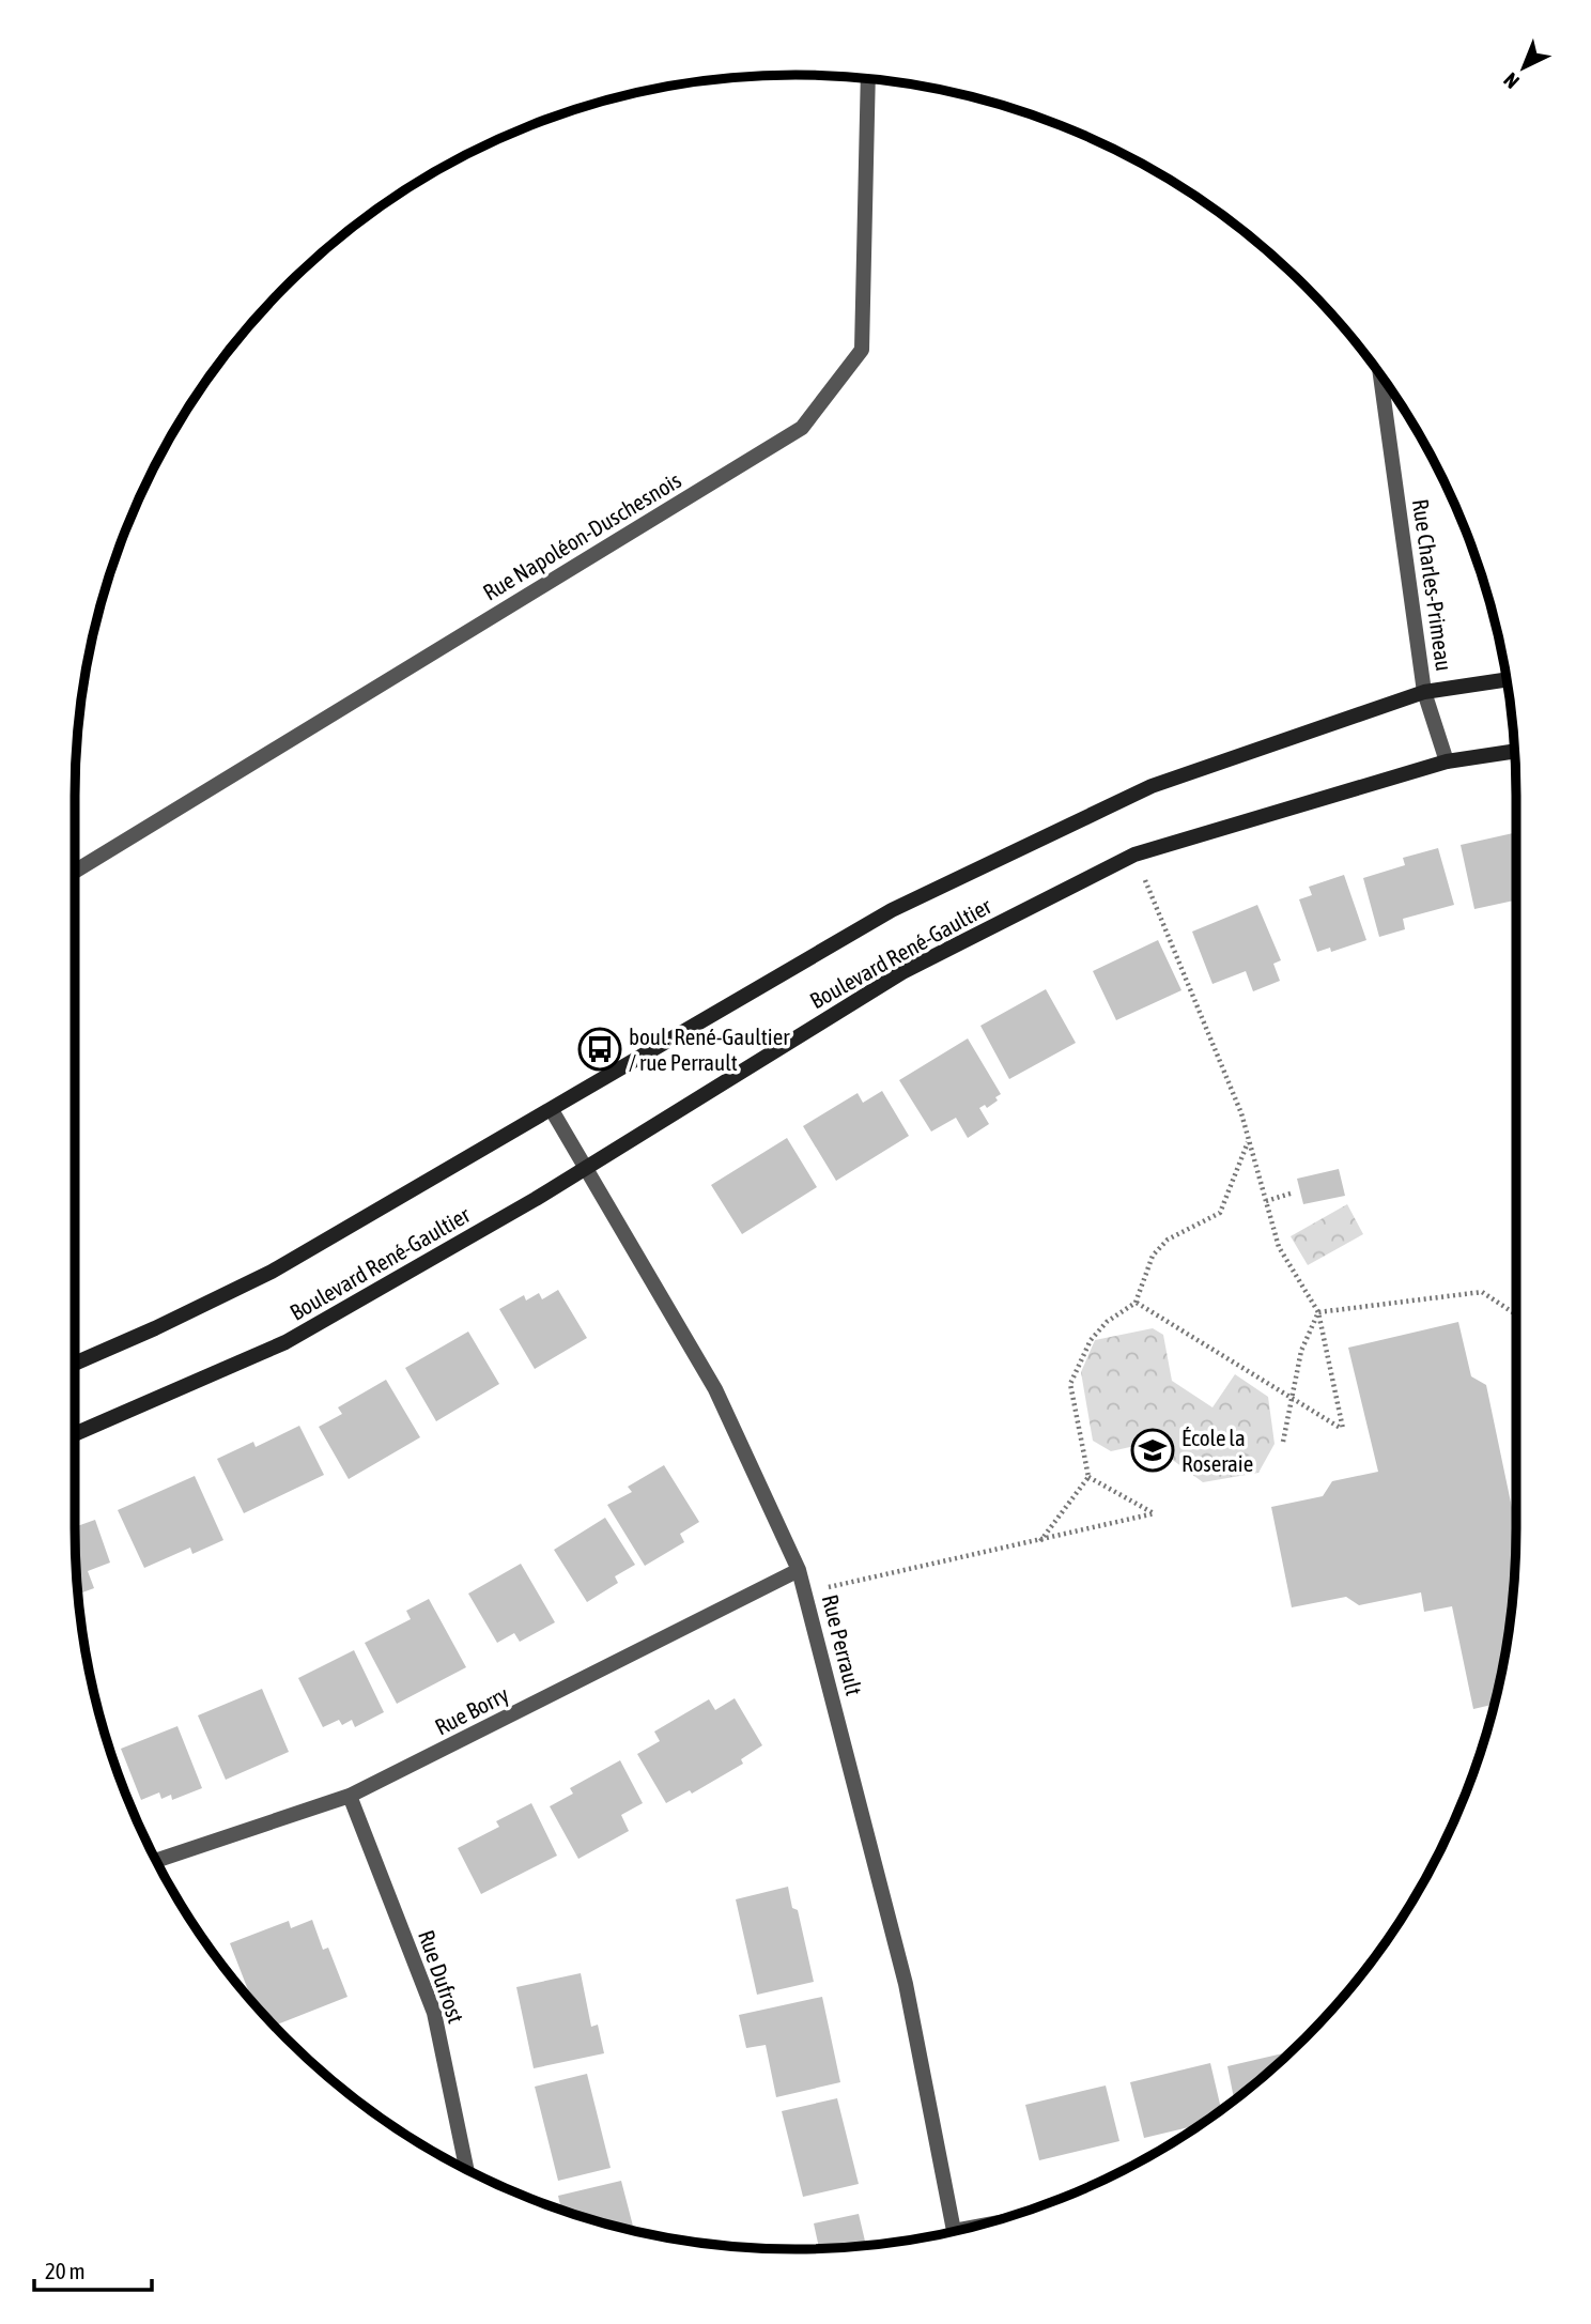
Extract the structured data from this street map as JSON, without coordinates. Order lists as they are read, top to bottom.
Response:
{
  "streets": {
    "street": [
      "Rue Napoléon-Duschesnois",
      "Rue Charles-Primeau",
      "Boulevard René-Gaultier",
      "Rue Perrault",
      "Rue Borry",
      "Rue Dufrost"
    ]
  },
  "crossings": [
    ["Rue Charles-Primeau", "Boulevard René-Gaultier"],
    ["Boulevard René-Gaultier", "Rue Perrault"],
    ["Rue Perrault", "Rue Borry"],
    ["Rue Borry", "Rue Dufrost"]
  ],
  "places": {
    "bus stop": ["boul. René-Gaultier / rue Perrault"],
    "school or university": ["École la Roseraie"]
  },
  "scale_bar": "20 m",
  "north": "bottom left"
}
